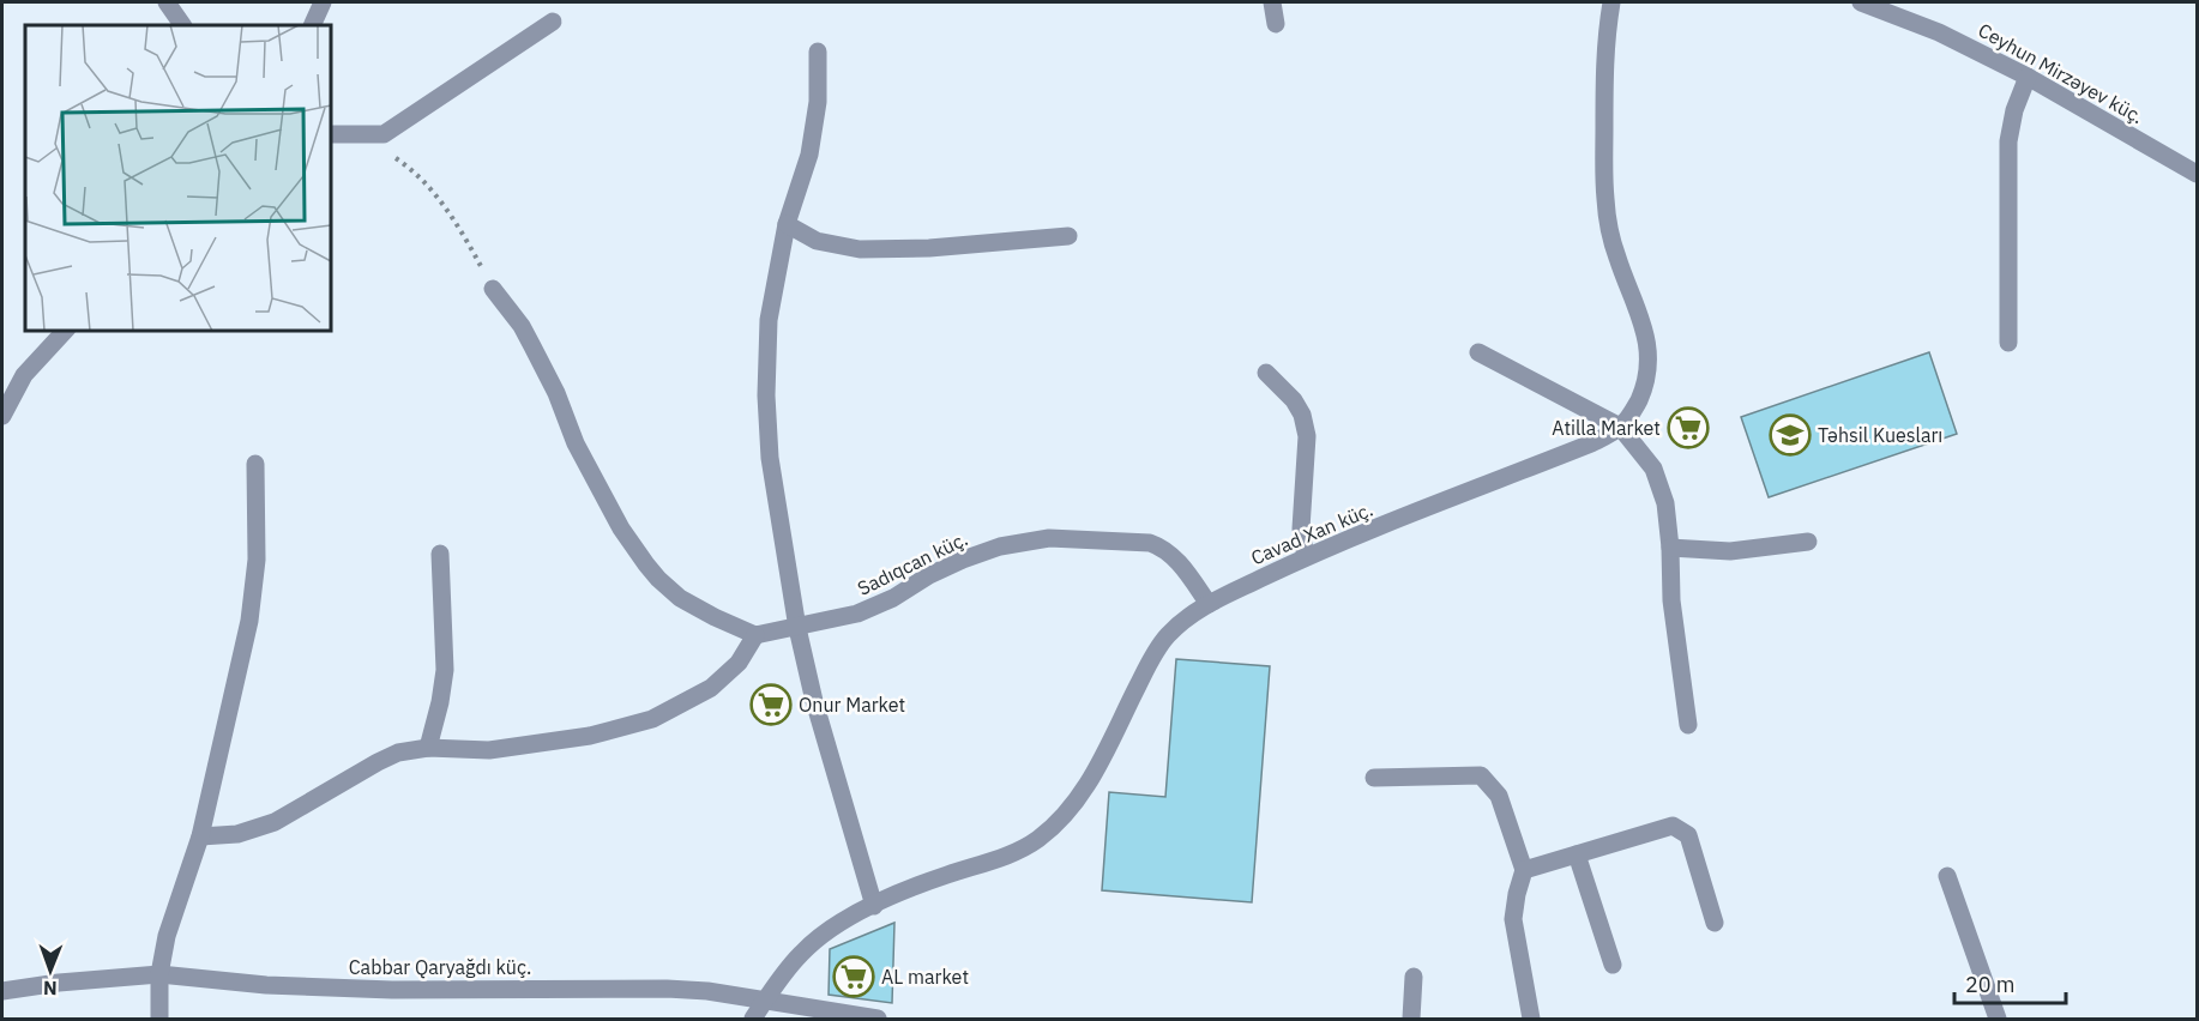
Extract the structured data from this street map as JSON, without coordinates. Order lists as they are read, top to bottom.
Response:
{
  "streets": {
    "street": [
      "Ceyhun Mirzəyev küç.",
      "Cavad Xan küç.",
      "Sadıqcan küç.",
      "Cabbar Qaryağdı küç."
    ]
  },
  "crossings": [
    ["Cavad Xan küç.", "Sadıqcan küç."],
    ["Cavad Xan küç.", "Cabbar Qaryağdı küç."]
  ],
  "places": {
    "supermarket": ["Atilla Market", "Onur Market", "AL market"],
    "school or university": ["Təhsil Kuesları"]
  },
  "scale_bar": "20 m",
  "north": "bottom"
}
